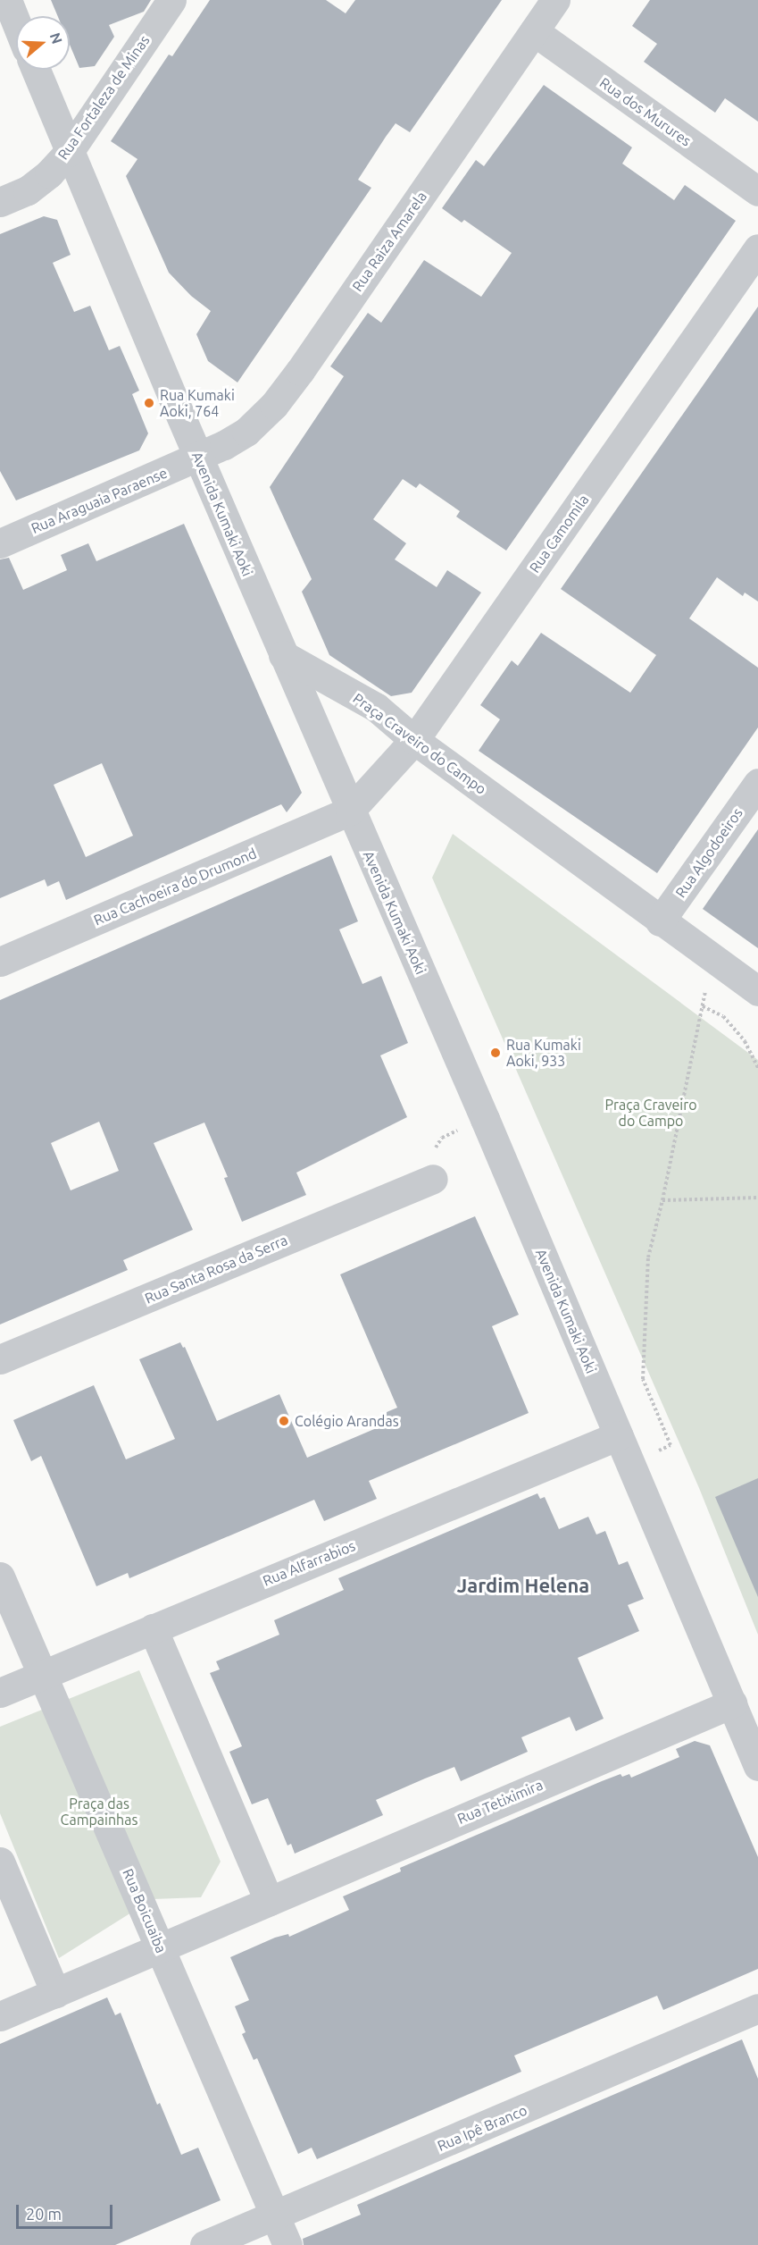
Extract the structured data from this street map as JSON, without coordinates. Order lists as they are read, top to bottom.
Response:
{
  "streets": {
    "street": [
      "Rua Fortaleza de Minas",
      "Rua dos Murures",
      "Rua Raiza Amarela",
      "Rua Araguaia Paraense",
      "Avenida Kumaki Aoki",
      "Rua Camomila",
      "Praça Craveiro do Campo",
      "Rua Algodoeiros",
      "Rua Cachoeira do Drumond",
      "Rua Santa Rosa da Serra",
      "Rua Alfarrabios",
      "Rua Tetiximira",
      "Rua Boicuaiba",
      "Rua Ipê Branco"
    ]
  },
  "crossings": [
    ["Rua Fortaleza de Minas", "Avenida Kumaki Aoki"],
    ["Rua dos Murures", "Rua Raiza Amarela"],
    ["Rua Raiza Amarela", "Rua Araguaia Paraense"],
    ["Rua Raiza Amarela", "Avenida Kumaki Aoki"],
    ["Rua Araguaia Paraense", "Avenida Kumaki Aoki"],
    ["Avenida Kumaki Aoki", "Rua Camomila"],
    ["Avenida Kumaki Aoki", "Praça Craveiro do Campo"],
    ["Avenida Kumaki Aoki", "Rua Cachoeira do Drumond"],
    ["Avenida Kumaki Aoki", "Rua Alfarrabios"],
    ["Avenida Kumaki Aoki", "Rua Tetiximira"],
    ["Rua Camomila", "Praça Craveiro do Campo"],
    ["Rua Camomila", "Rua Cachoeira do Drumond"],
    ["Praça Craveiro do Campo", "Rua Algodoeiros"],
    ["Rua Alfarrabios", "Rua Boicuaiba"],
    ["Rua Boicuaiba", "Rua Ipê Branco"]
  ],
  "districts": ["Jardim Helena"],
  "parks": ["Praça Craveiro do Campo", "Praça das Campainhas"],
  "places": ["Rua Kumaki Aoki, 764", "Rua Kumaki Aoki, 933", "Colégio Arandas"],
  "scale_bar": "20 m",
  "north": "right"
}
